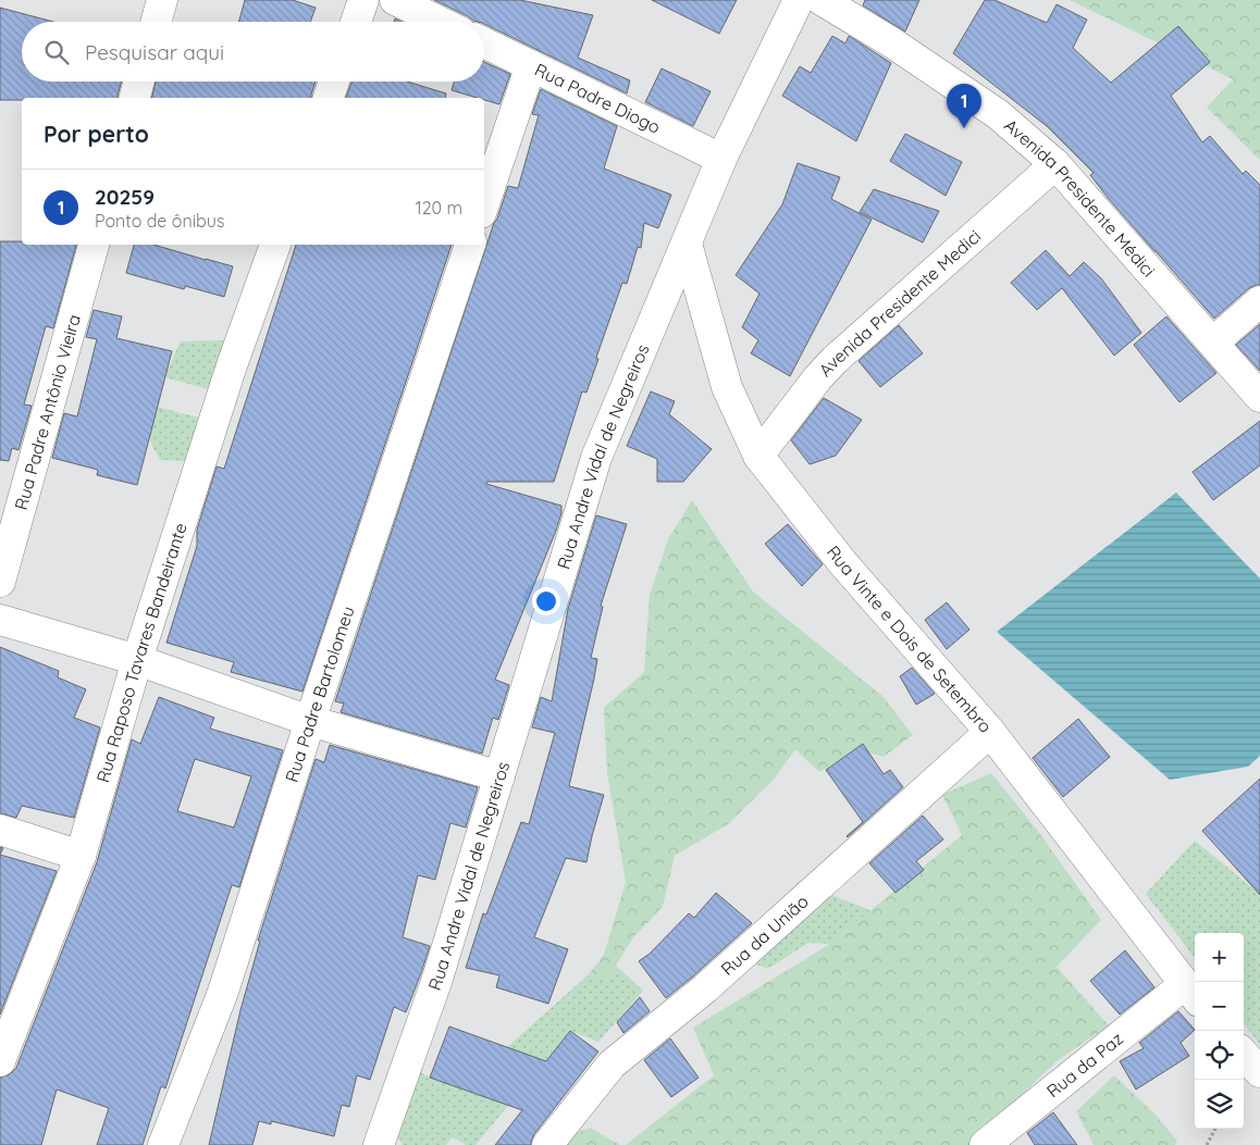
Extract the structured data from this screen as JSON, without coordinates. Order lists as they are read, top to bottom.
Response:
{
  "streets": {
    "street": [
      "Rua Padre Diogo",
      "Avenida Presidente Médici",
      "Avenida Presidente Medici",
      "Rua Padre Antônio Vieira",
      "Rua Andre Vidal de Negreiros",
      "Rua Vinte e Dois de Setembro",
      "Rua Raposo Tavares Bandeirante",
      "Rua Padre Bartolomeu",
      "Rua da União",
      "Rua da Paz"
    ]
  },
  "crossings": [
    ["Rua Padre Diogo", "Rua Andre Vidal de Negreiros"],
    ["Avenida Presidente Médici", "Avenida Presidente Medici"],
    ["Avenida Presidente Medici", "Rua Vinte e Dois de Setembro"],
    ["Rua Andre Vidal de Negreiros", "Rua Vinte e Dois de Setembro"],
    ["Rua Vinte e Dois de Setembro", "Rua da União"],
    ["Rua Vinte e Dois de Setembro", "Rua da Paz"]
  ],
  "page": {
    "search": "Pesquisar aqui",
    "pins": "1",
    "heading": "Por perto",
    "list": [
      {
        "mark": "1",
        "name": "20259",
        "note": "Ponto de ônibus",
        "value": "120 m"
      }
    ],
    "map_buttons": ["+", "−"]
  }
}
